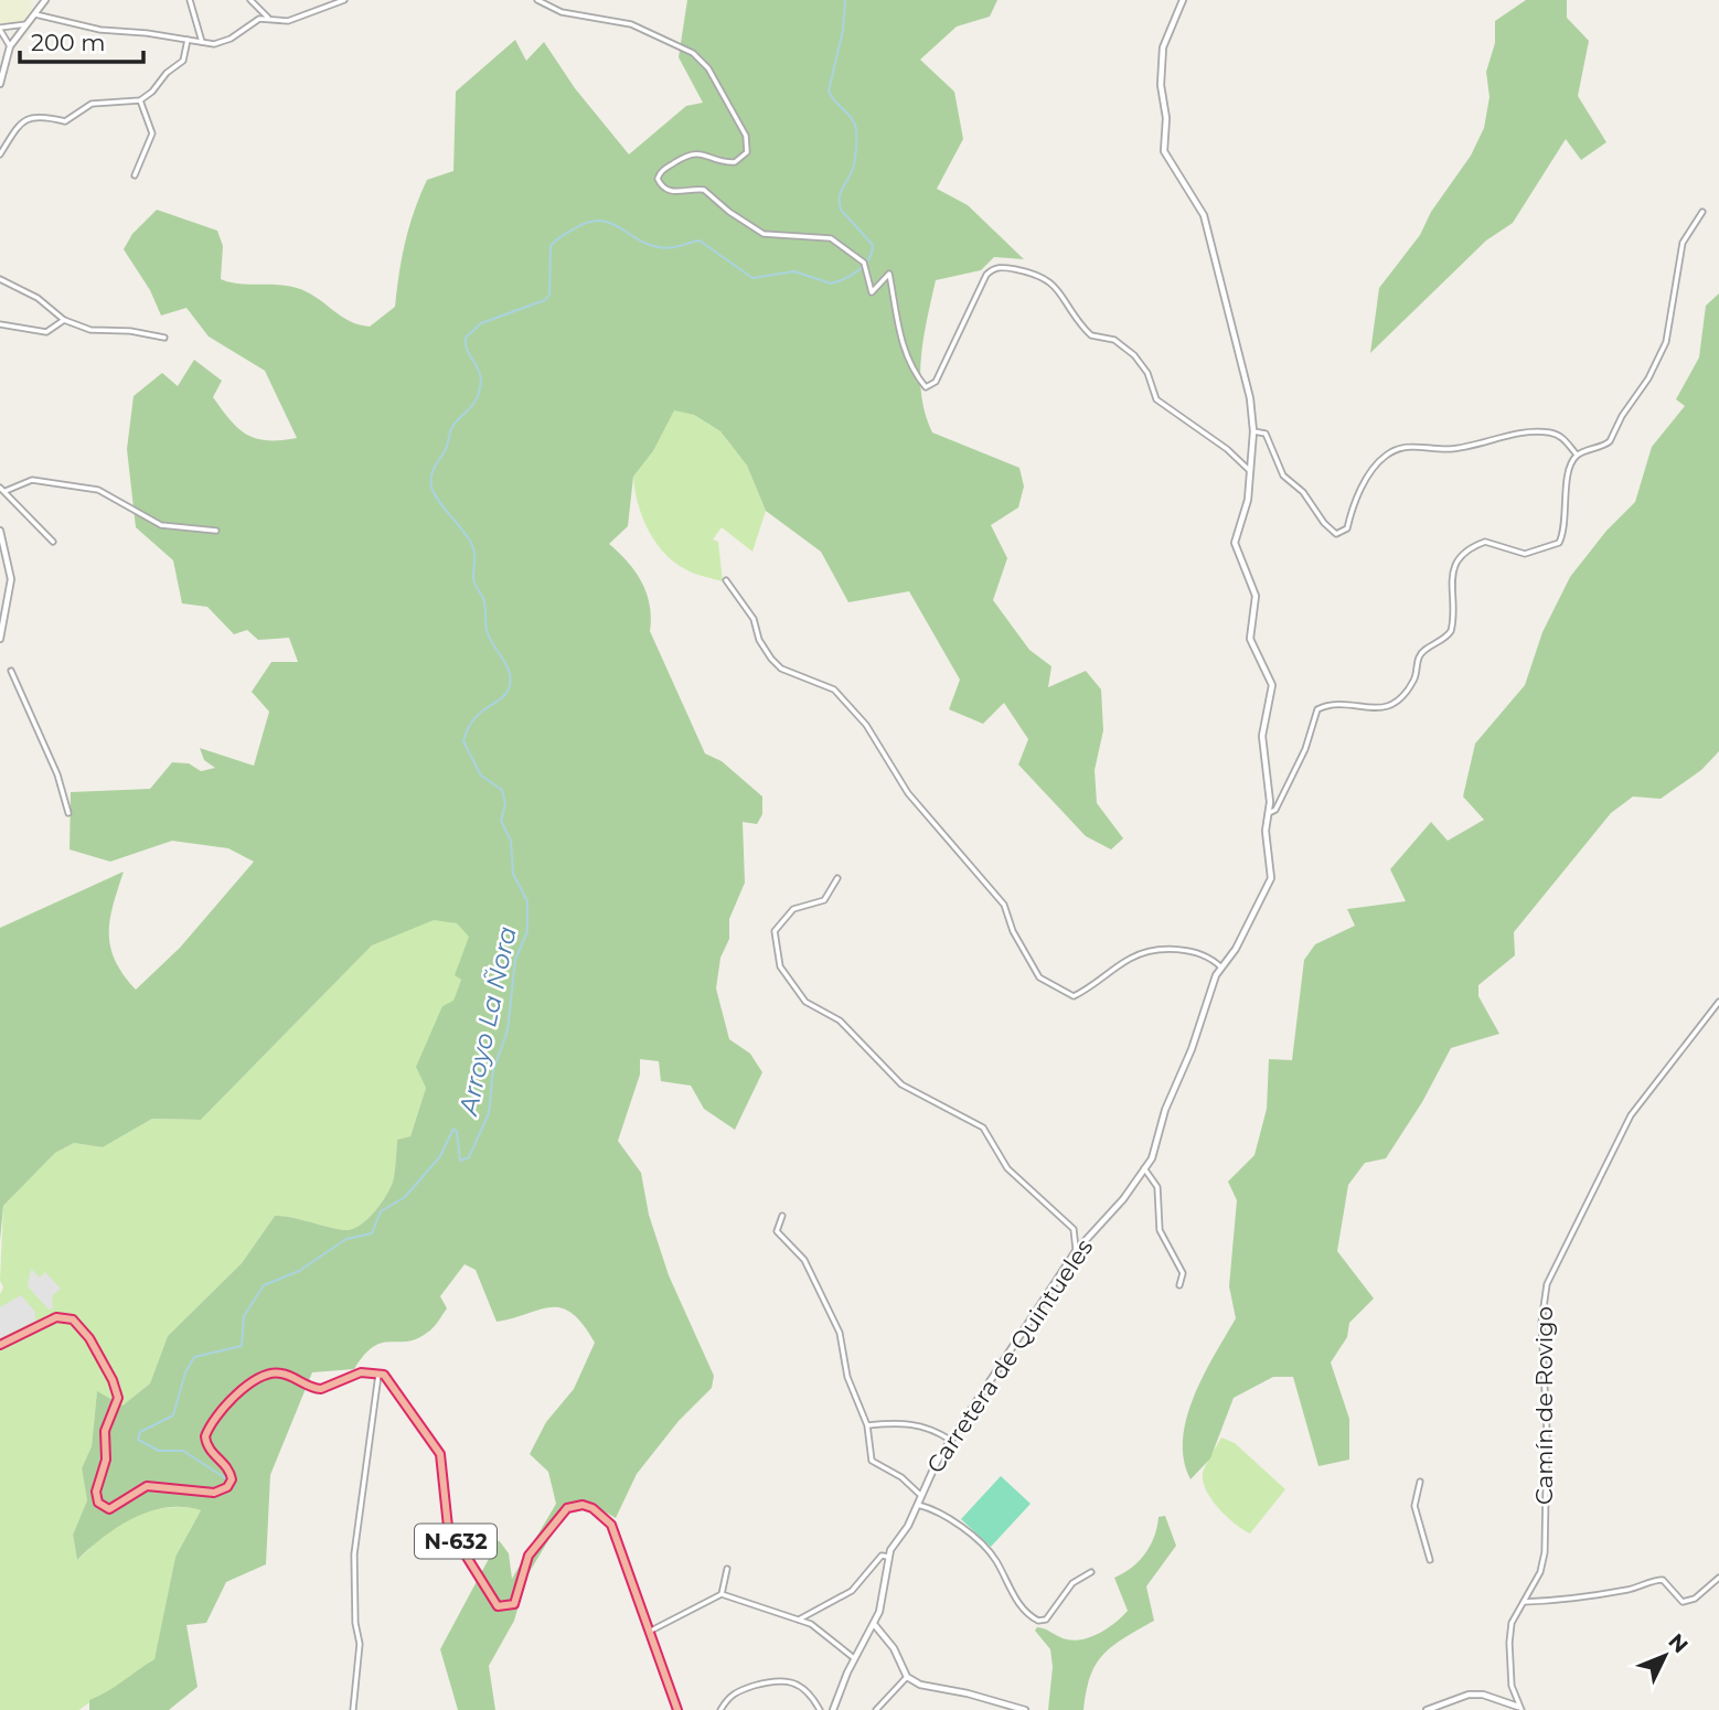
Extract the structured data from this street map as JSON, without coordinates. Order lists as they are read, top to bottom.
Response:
{
  "streets": {
    "highway": ["N-632"],
    "street": ["Carretera de Quintueles", "Camín de Rovigo"]
  },
  "water": ["Arroyo La Ñora"],
  "scale_bar": "200 m",
  "north": "top right"
}
